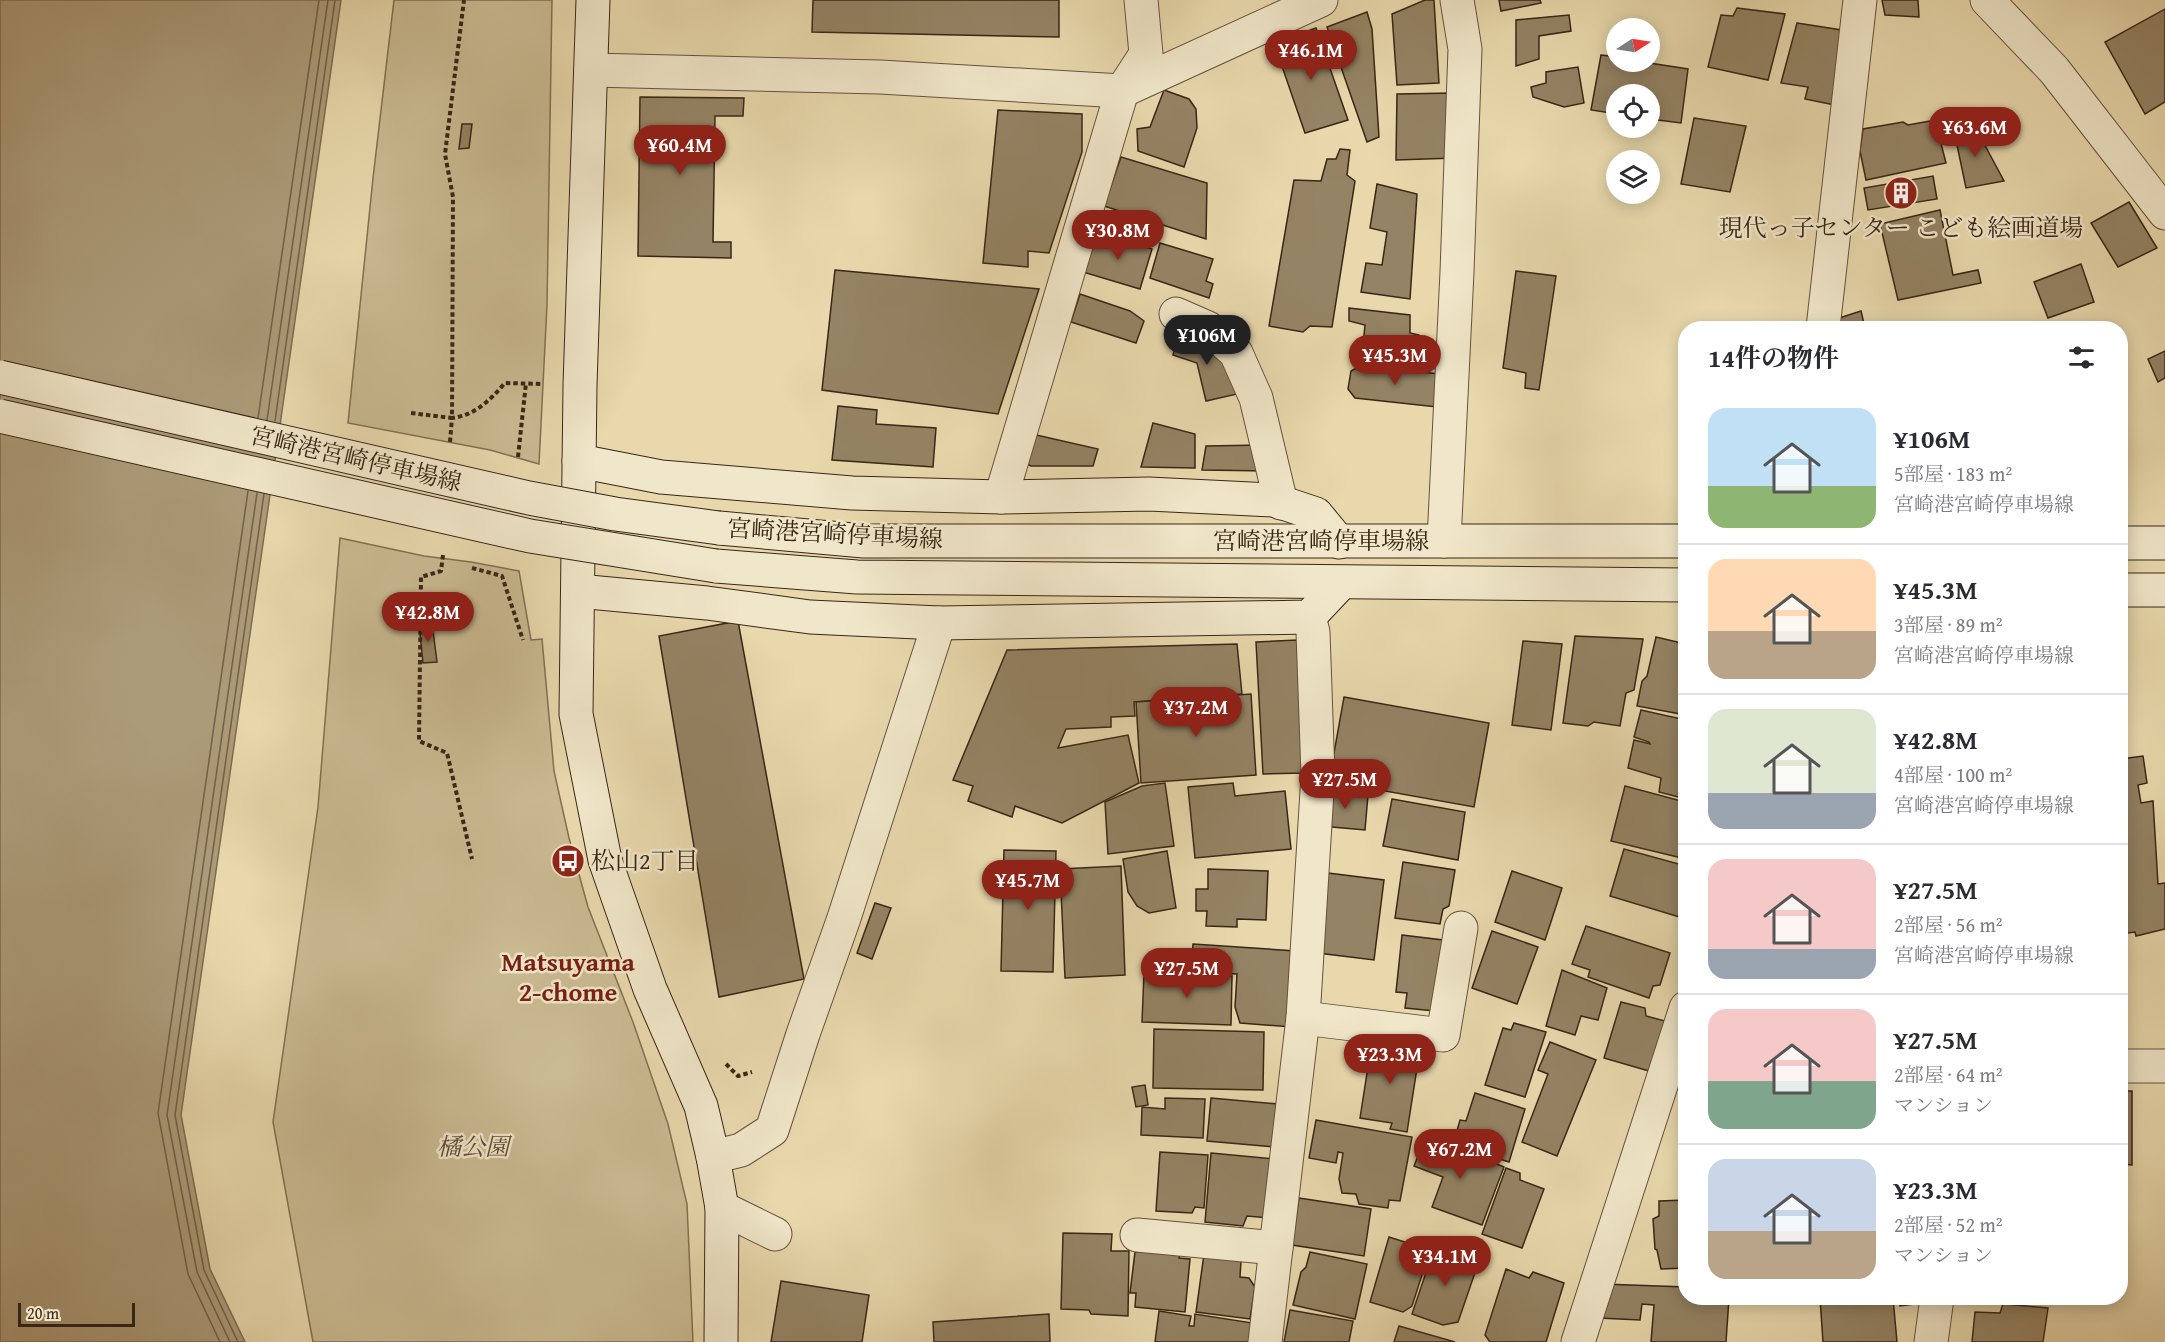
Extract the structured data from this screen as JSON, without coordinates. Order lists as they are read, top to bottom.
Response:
{
  "streets": {
    "street": ["宮崎港宮崎停車場線"]
  },
  "districts": ["Matsuyama 2-chome"],
  "parks": ["橘公園"],
  "places": {
    "building": ["現代っ子センター こども絵画道場"],
    "bus stop": ["松山2丁目"]
  },
  "scale_bar": "20 m",
  "north": "right",
  "page": {
    "price": [
      "¥46.1M",
      "¥63.6M",
      "¥60.4M",
      "¥30.8M",
      "¥106M",
      "¥45.3M",
      "¥42.8M",
      "¥37.2M",
      "¥27.5M",
      "¥45.7M",
      "¥27.5M",
      "¥23.3M",
      "¥67.2M",
      "¥34.1M"
    ],
    "heading": "14件の物件",
    "list": [
      {
        "name": "¥106M",
        "note": "5部屋 · 183 m² · 宮崎港宮崎停車場線"
      },
      {
        "name": "¥45.3M",
        "note": "3部屋 · 89 m² · 宮崎港宮崎停車場線"
      },
      {
        "name": "¥42.8M",
        "note": "4部屋 · 100 m² · 宮崎港宮崎停車場線"
      },
      {
        "name": "¥27.5M",
        "note": "2部屋 · 56 m² · 宮崎港宮崎停車場線"
      },
      {
        "name": "¥27.5M",
        "note": "2部屋 · 64 m² · マンション"
      },
      {
        "name": "¥23.3M",
        "note": "2部屋 · 52 m² · マンション"
      }
    ],
    "scale": "20 m"
  }
}
